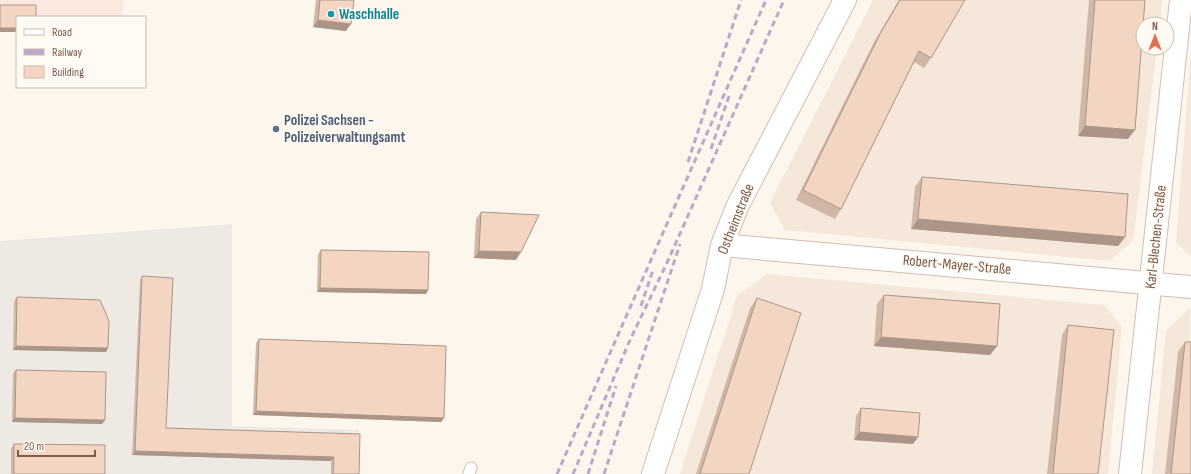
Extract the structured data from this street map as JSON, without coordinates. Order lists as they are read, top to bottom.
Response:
{
  "streets": {
    "street": ["Ostheimstraße", "Karl-Blechen-Straße", "Robert-Mayer-Straße"]
  },
  "crossings": [
    ["Ostheimstraße", "Robert-Mayer-Straße"],
    ["Karl-Blechen-Straße", "Robert-Mayer-Straße"]
  ],
  "places": ["Waschhalle", "Polizei Sachsen - Polizeiverwaltungsamt"],
  "legend": ["Road", "Railway", "Building"],
  "scale_bar": "20 m",
  "north": "top"
}
